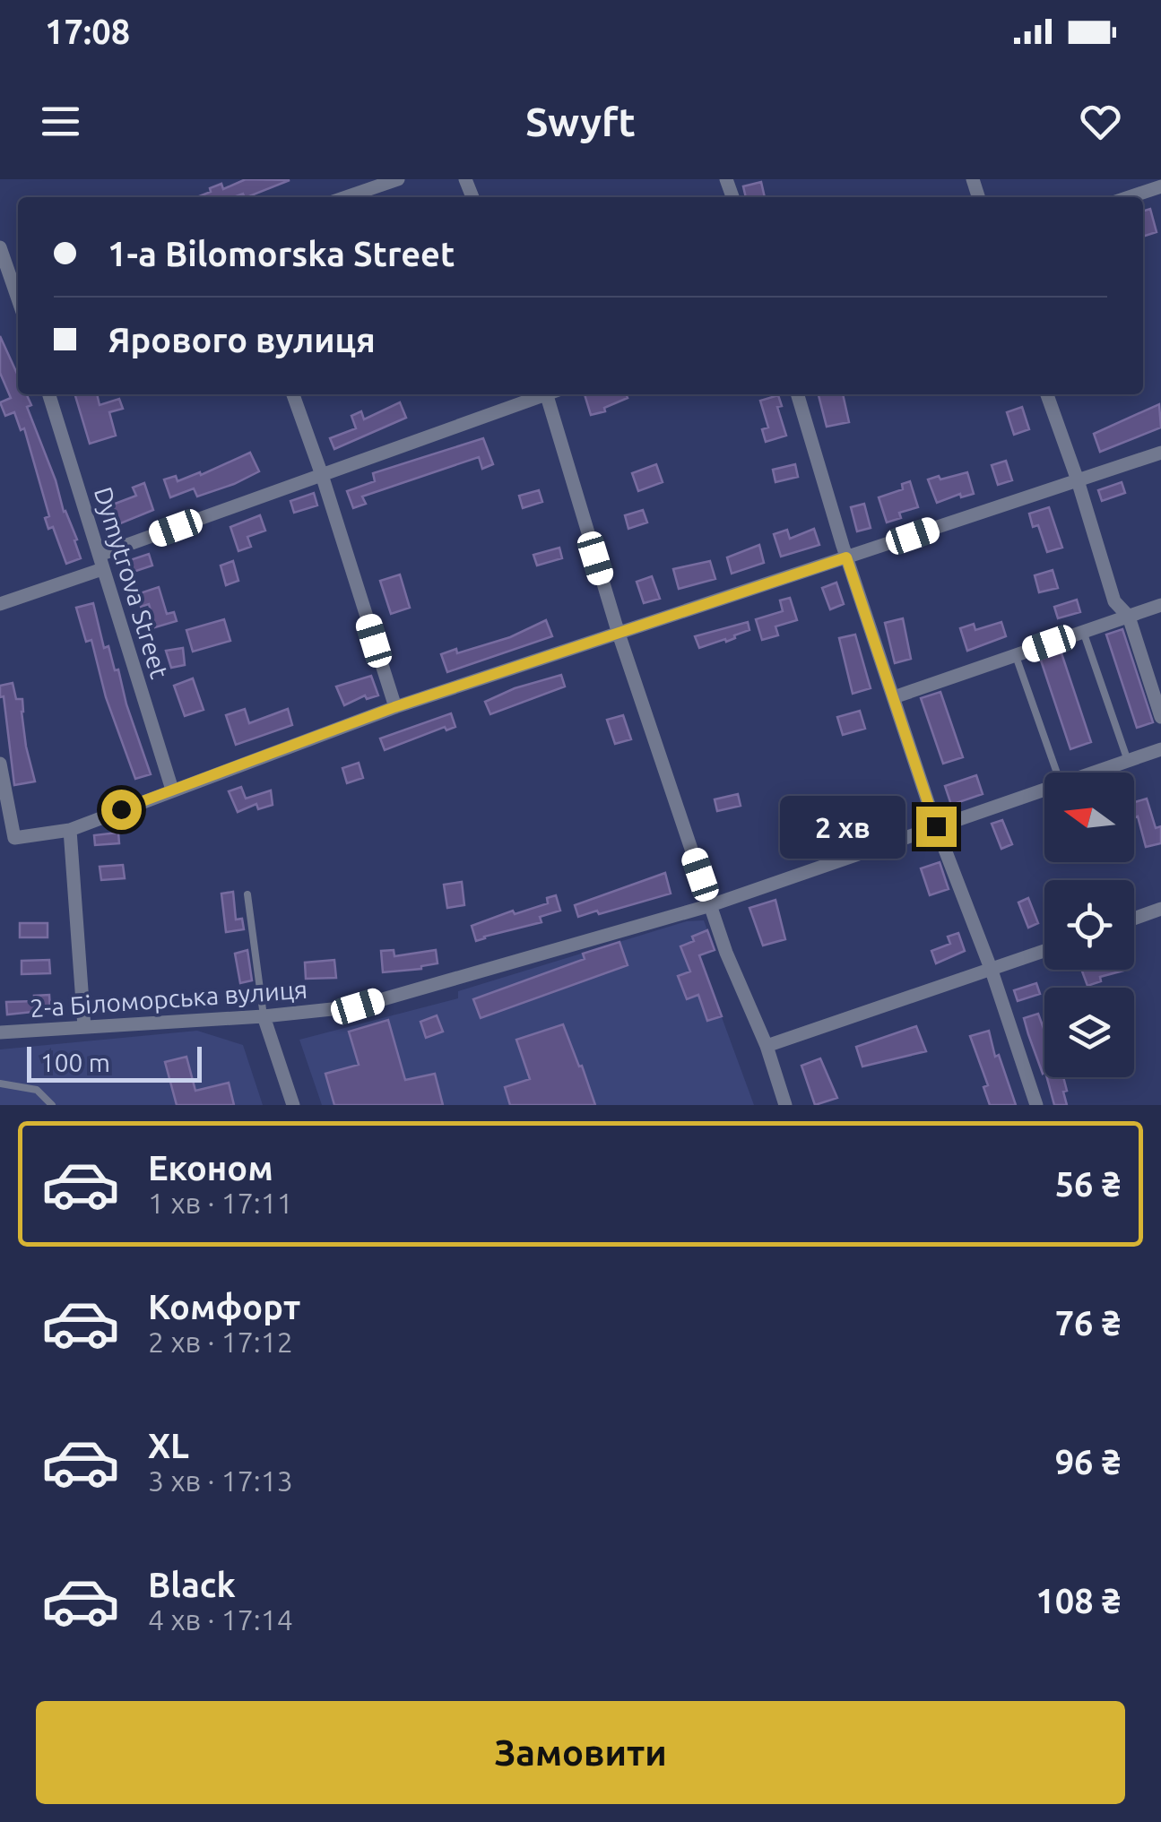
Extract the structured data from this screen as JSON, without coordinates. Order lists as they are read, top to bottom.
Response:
{
  "streets": {
    "street": ["Dymytrova Street", "2-а Біломорська вулиця"]
  },
  "scale_bar": "100 m",
  "north": "left",
  "page": {
    "status": "17:08",
    "header": "Swyft",
    "banner": ["1-a Bilomorska Street", "Ярового вулиця"],
    "bubble": "2 хв",
    "scale": "100 m",
    "list": [
      {
        "name": "Економ",
        "note": "1 хв · 17:11",
        "value": "56 ₴"
      },
      {
        "name": "Комфорт",
        "note": "2 хв · 17:12",
        "value": "76 ₴"
      },
      {
        "name": "XL",
        "note": "3 хв · 17:13",
        "value": "96 ₴"
      },
      {
        "name": "Black",
        "note": "4 хв · 17:14",
        "value": "108 ₴"
      }
    ],
    "buttons": "Замовити"
  }
}
